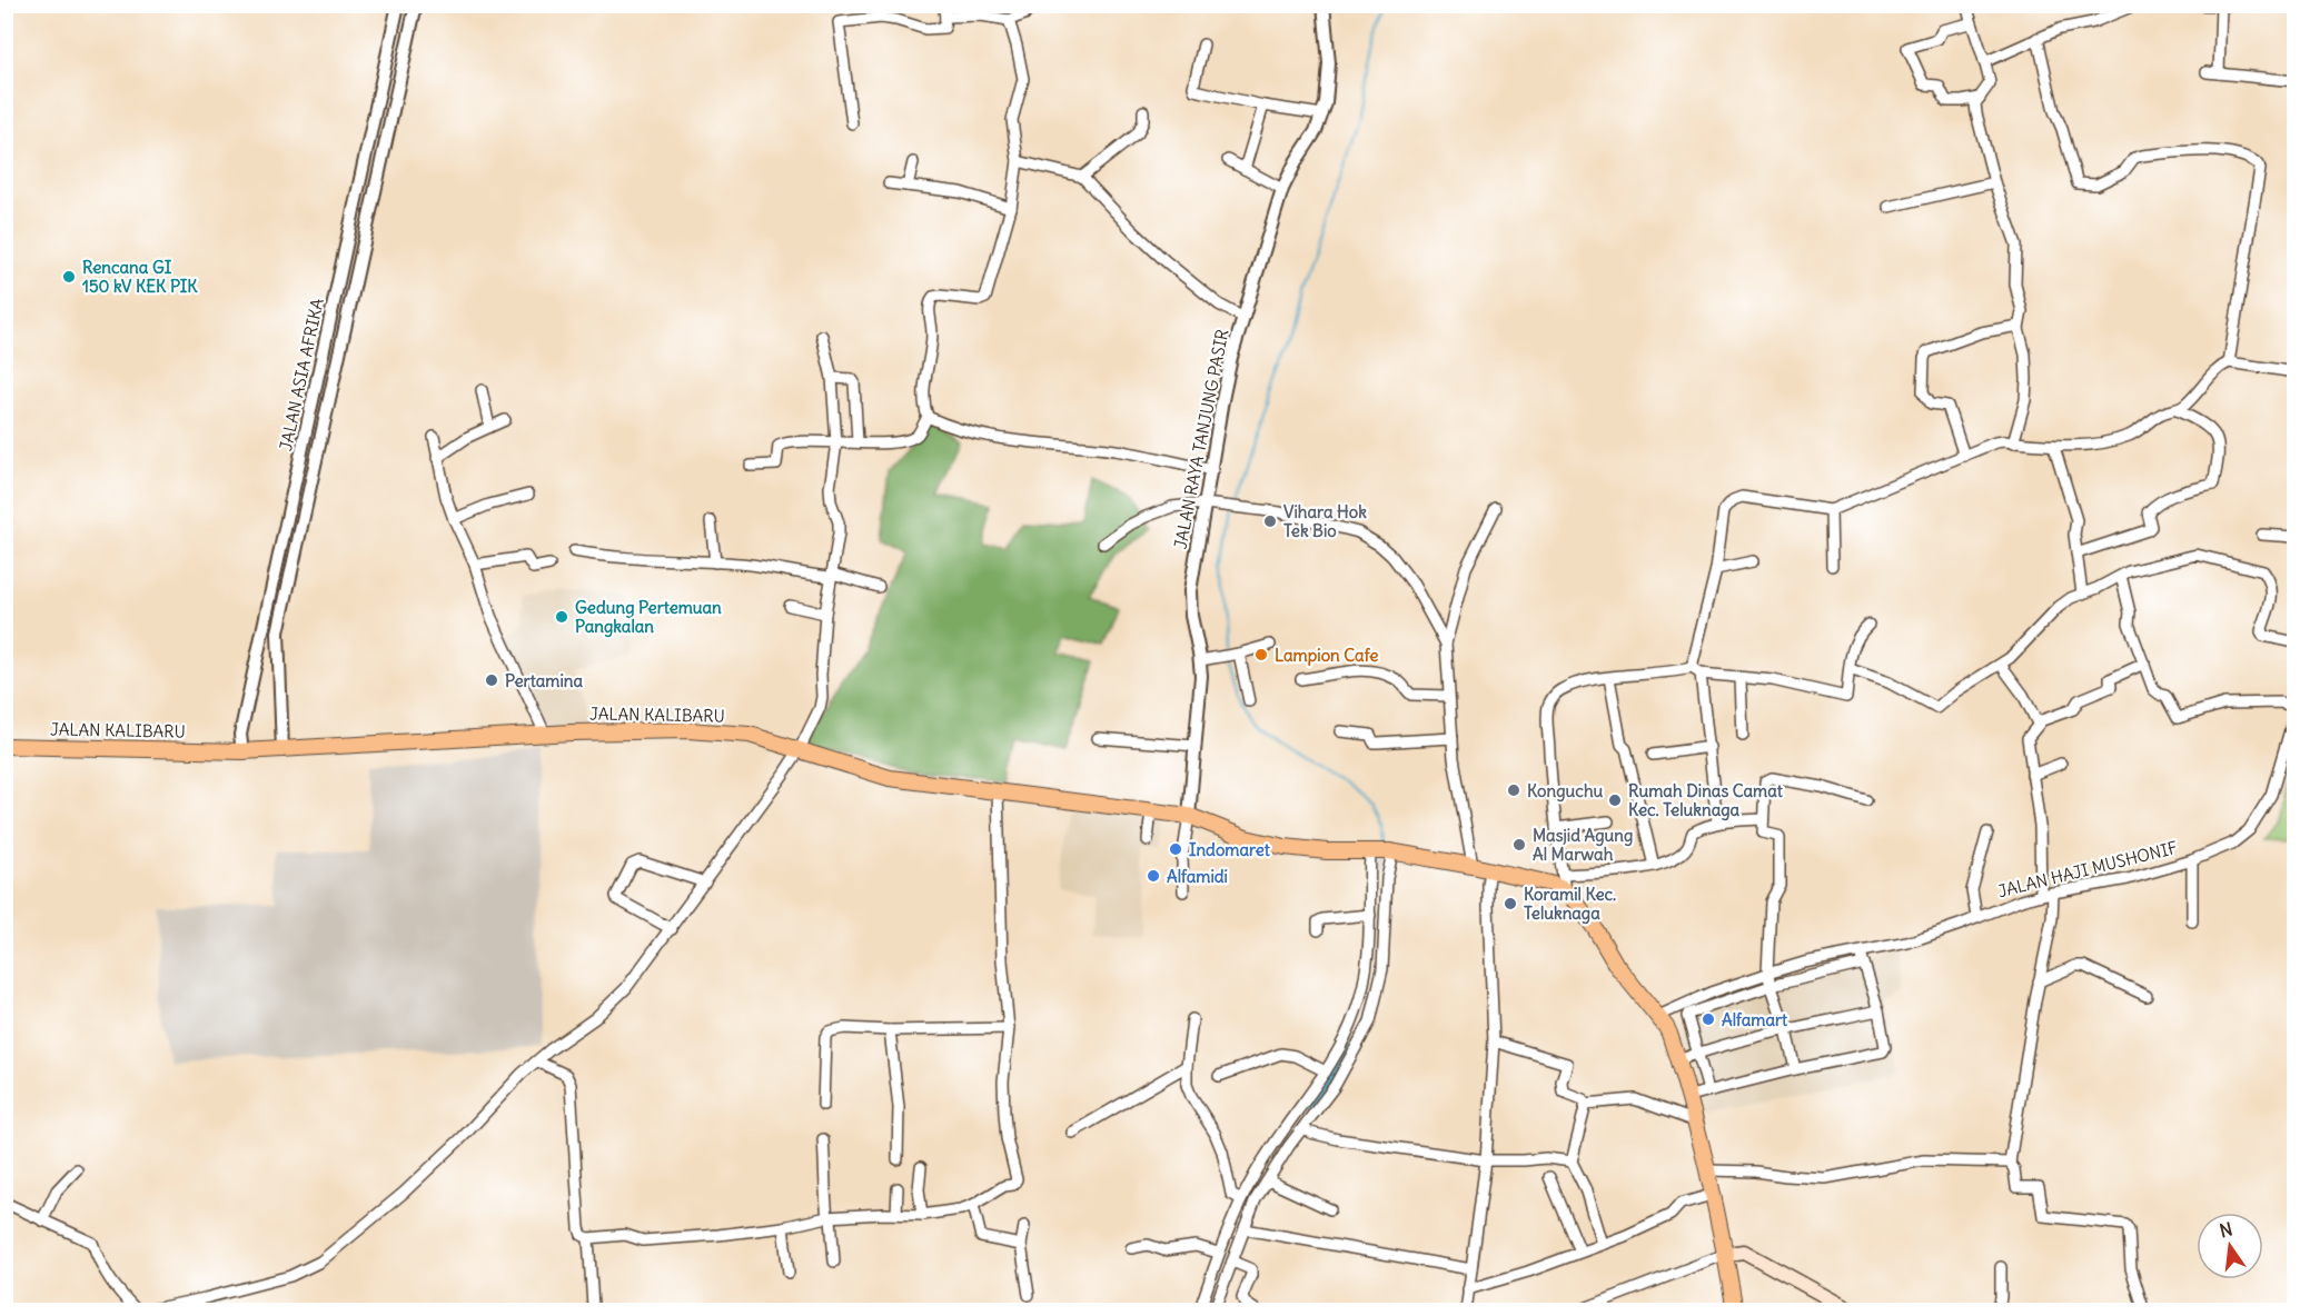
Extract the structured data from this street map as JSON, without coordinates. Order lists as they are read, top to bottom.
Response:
{
  "streets": {
    "main road": ["JALAN KALIBARU"],
    "street": ["JALAN ASIA AFRIKA", "JALAN RAYA TANJUNG PASIR", "JALAN HAJI MUSHONIF"]
  },
  "crossings": [
    ["JALAN ASIA AFRIKA", "JALAN KALIBARU"],
    ["JALAN RAYA TANJUNG PASIR", "JALAN KALIBARU"]
  ],
  "places": [
    "Rencana GI 150 kV KEK PIK",
    "Vihara Hok Tek Bio",
    "Gedung Pertemuan Pangkalan",
    "Lampion Cafe",
    "Pertamina",
    "Konguchu",
    "Rumah Dinas Camat Kec. Teluknaga",
    "Masjid Agung Al Marwah",
    "Indomaret",
    "Alfamidi",
    "Koramil Kec. Teluknaga",
    "Alfamart"
  ],
  "north": "top"
}
